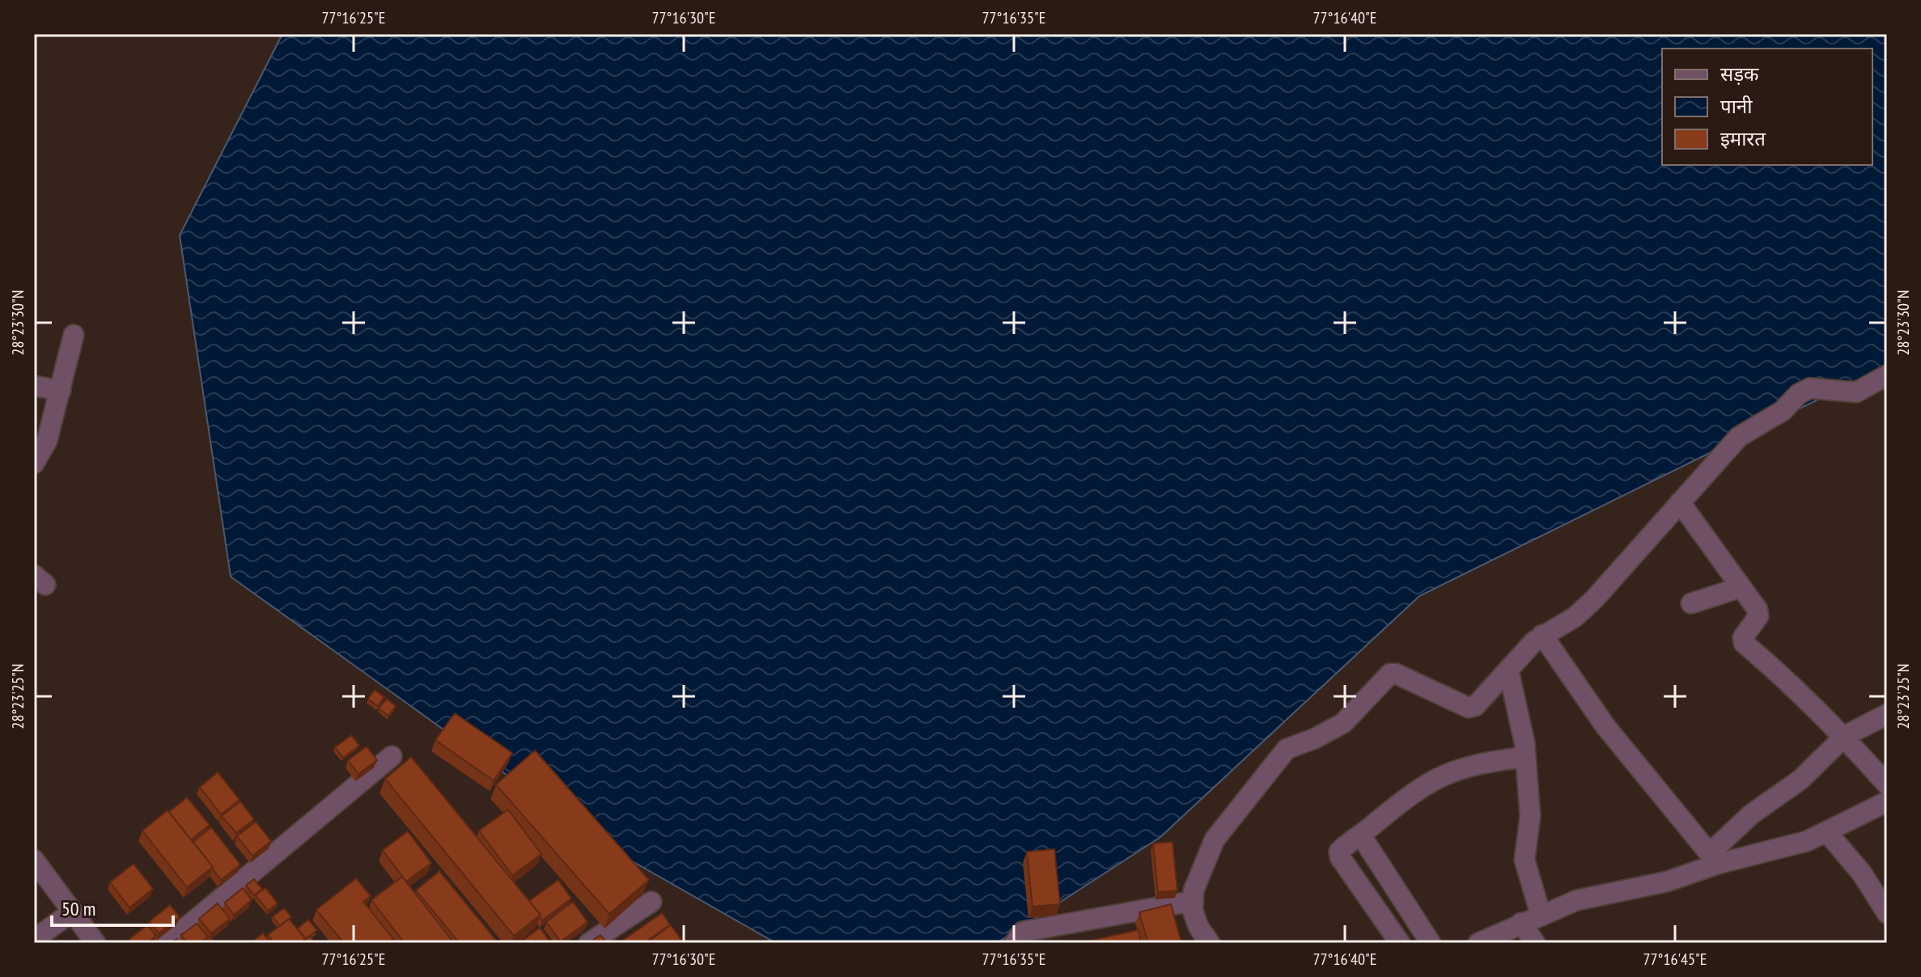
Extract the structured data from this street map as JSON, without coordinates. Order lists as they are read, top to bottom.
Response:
{
  "legend": ["सड़क", "पानी", "इमारत"],
  "scale_bar": "50 m",
  "coordinates": [
    "77°16'25\"E",
    "77°16'30\"E",
    "77°16'35\"E",
    "77°16'40\"E",
    "28°23'30\"N",
    "28°23'25\"N",
    "77°16'45\"E"
  ]
}
